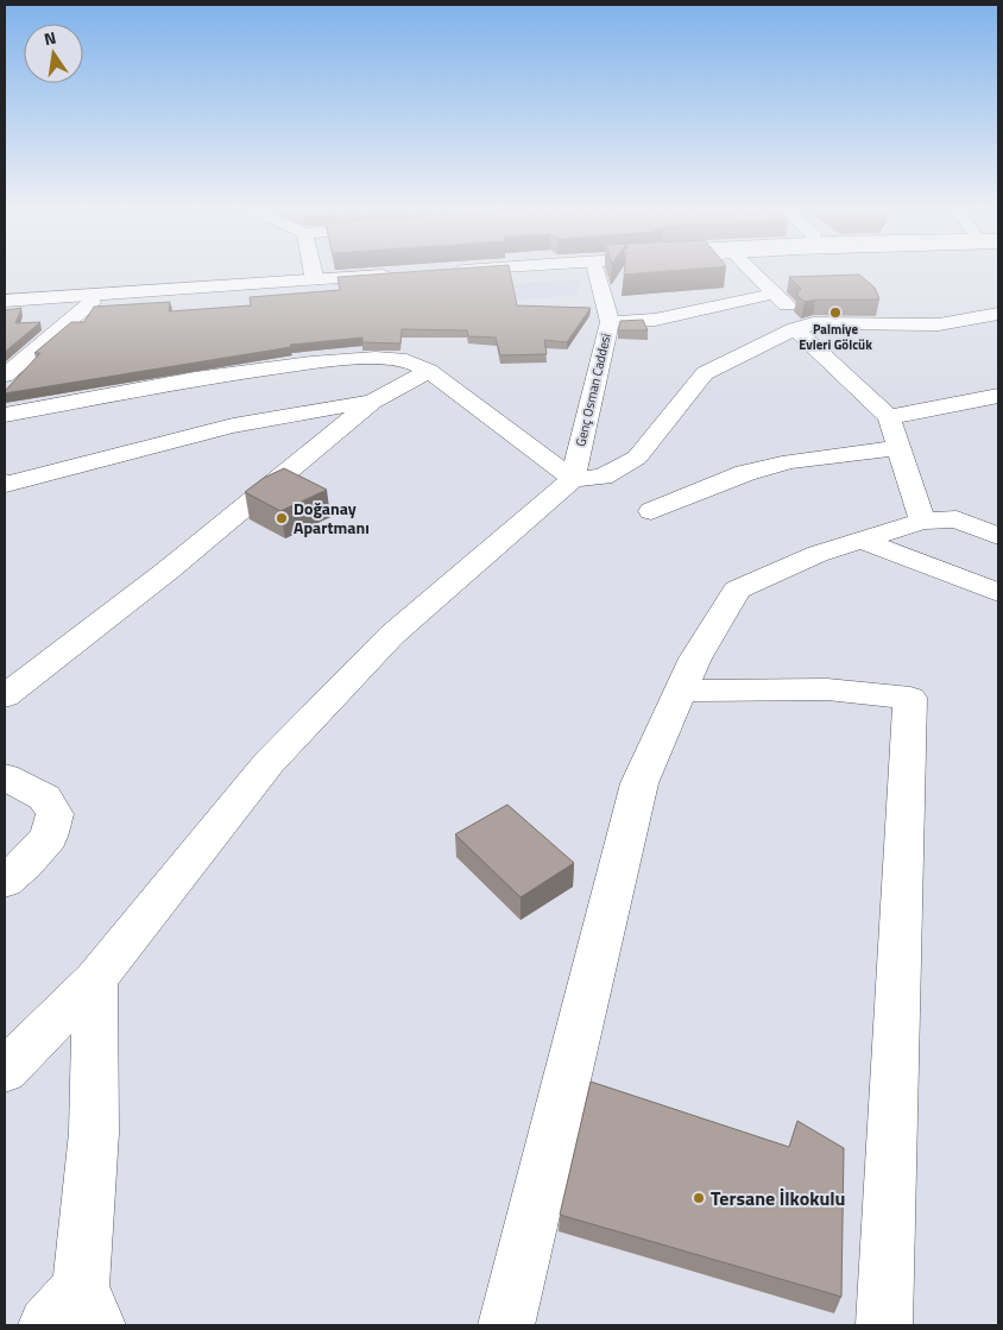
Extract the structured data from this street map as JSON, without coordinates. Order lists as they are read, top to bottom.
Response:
{
  "streets": {
    "main road": ["Genç Osman Caddesi"]
  },
  "places": ["Palmiye Evleri Gölcük", "Doğanay Apartmanı", "Tersane İlkokulu"],
  "north": "top"
}
